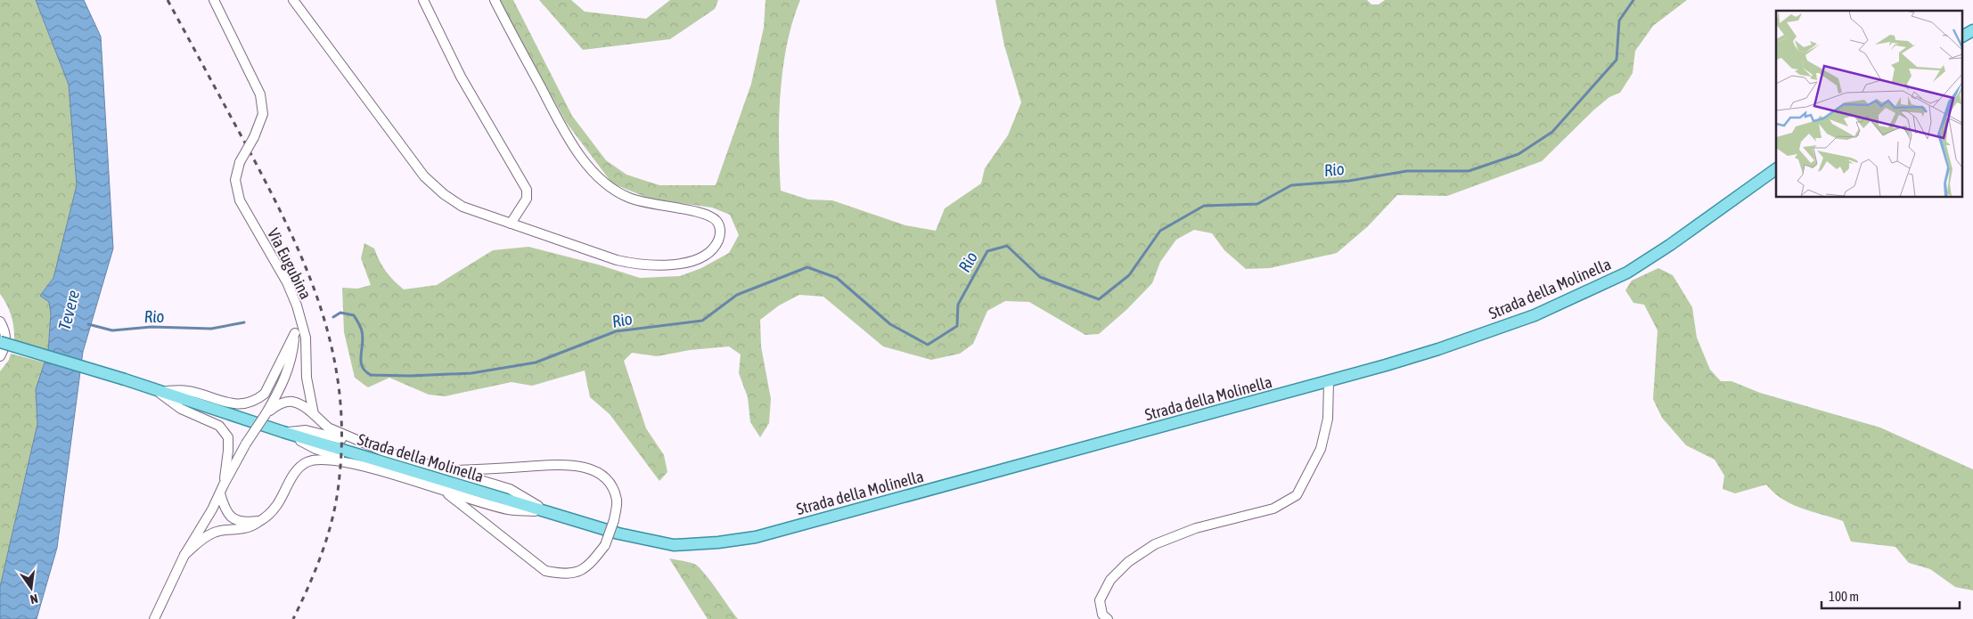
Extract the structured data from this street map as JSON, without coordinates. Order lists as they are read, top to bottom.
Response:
{
  "streets": {
    "main road": ["Strada della Molinella"],
    "street": ["Via Eugubina"]
  },
  "crossings": [
    ["Via Eugubina", "Strada della Molinella"]
  ],
  "water": ["Rio", "Tevere"],
  "scale_bar": "100 m",
  "north": "bottom"
}
